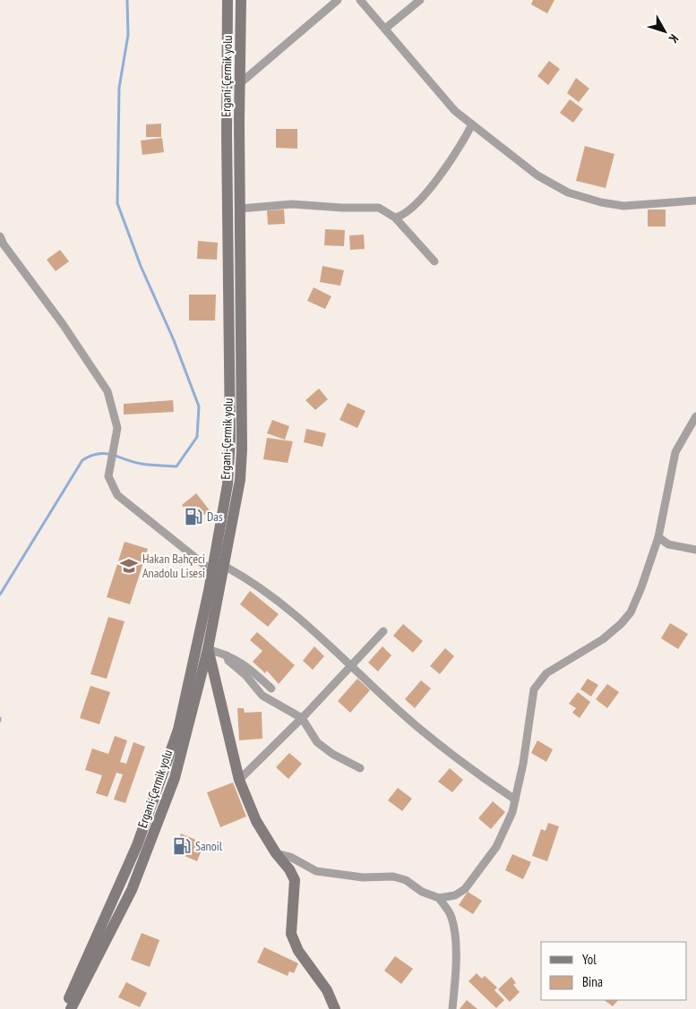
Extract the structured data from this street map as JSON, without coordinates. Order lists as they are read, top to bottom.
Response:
{
  "streets": {
    "main road": ["Ergani-Çermik yolu"]
  },
  "places": {
    "fuel station": ["Das", "Sanoil"],
    "school or university": ["Hakan Bahçeci Anadolu Lisesi"]
  },
  "legend": ["Yol", "Bina"],
  "north": "bottom right"
}
